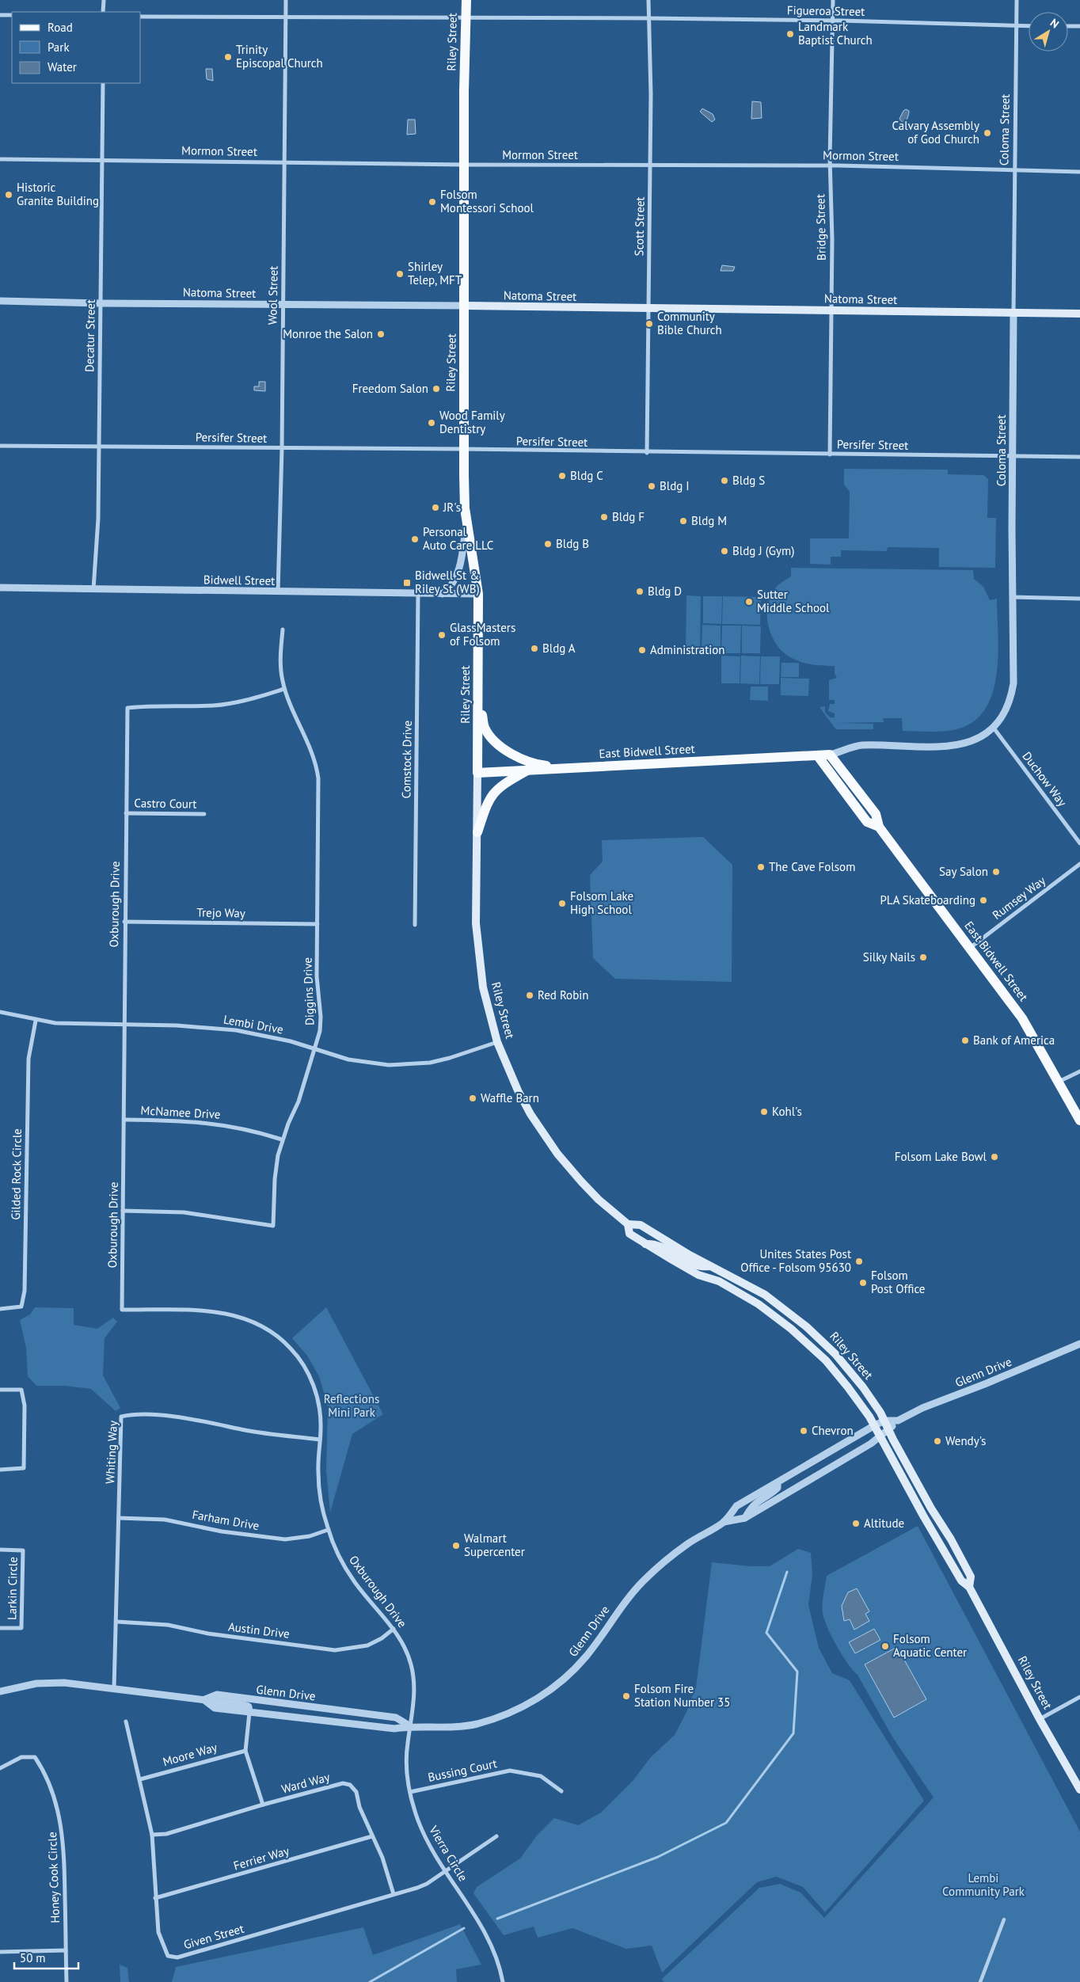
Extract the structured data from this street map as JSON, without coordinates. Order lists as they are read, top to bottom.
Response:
{
  "streets": {
    "main road": ["Riley Street", "Natoma Street", "East Bidwell Street"],
    "street": [
      "Figueroa Street",
      "Coloma Street",
      "Mormon Street",
      "Scott Street",
      "Bridge Street",
      "Wool Street",
      "Decatur Street",
      "Persifer Street",
      "Bidwell Street",
      "Comstock Drive",
      "Duchow Way",
      "Castro Court",
      "Rumsey Way",
      "Oxburough Drive",
      "Trejo Way",
      "Diggins Drive",
      "Lembi Drive",
      "McNamee Drive",
      "Gilded Rock Circle",
      "Glenn Drive",
      "Whiting Way",
      "Farham Drive",
      "Larkin Circle",
      "Austin Drive",
      "Moore Way",
      "Bussing Court",
      "Ward Way",
      "Vierra Circle",
      "Ferrier Way",
      "Honey Cook Circle",
      "Given Street"
    ]
  },
  "crossings": [
    ["Figueroa Street", "Riley Street"],
    ["Figueroa Street", "Coloma Street"],
    ["Figueroa Street", "Scott Street"],
    ["Figueroa Street", "Bridge Street"],
    ["Figueroa Street", "Wool Street"],
    ["Riley Street", "Mormon Street"],
    ["Riley Street", "Natoma Street"],
    ["Riley Street", "Persifer Street"],
    ["Riley Street", "Bidwell Street"],
    ["Riley Street", "East Bidwell Street"],
    ["Riley Street", "Lembi Drive"],
    ["Riley Street", "Glenn Drive"],
    ["Coloma Street", "Mormon Street"],
    ["Coloma Street", "Natoma Street"],
    ["Coloma Street", "Persifer Street"],
    ["Coloma Street", "East Bidwell Street"],
    ["Coloma Street", "Duchow Way"],
    ["Mormon Street", "Scott Street"],
    ["Mormon Street", "Bridge Street"],
    ["Mormon Street", "Wool Street"],
    ["Mormon Street", "Decatur Street"],
    ["Scott Street", "Natoma Street"],
    ["Scott Street", "Persifer Street"],
    ["Bridge Street", "Natoma Street"],
    ["Bridge Street", "Persifer Street"],
    ["Natoma Street", "Wool Street"],
    ["Natoma Street", "Decatur Street"],
    ["Wool Street", "Persifer Street"],
    ["Wool Street", "Bidwell Street"],
    ["Decatur Street", "Persifer Street"],
    ["Decatur Street", "Bidwell Street"],
    ["Bidwell Street", "Comstock Drive"],
    ["East Bidwell Street", "Rumsey Way"],
    ["Castro Court", "Oxburough Drive"],
    ["Oxburough Drive", "Trejo Way"],
    ["Oxburough Drive", "Diggins Drive"],
    ["Oxburough Drive", "Lembi Drive"],
    ["Oxburough Drive", "McNamee Drive"],
    ["Oxburough Drive", "Glenn Drive"],
    ["Oxburough Drive", "Whiting Way"],
    ["Oxburough Drive", "Farham Drive"],
    ["Oxburough Drive", "Austin Drive"],
    ["Oxburough Drive", "Vierra Circle"],
    ["Trejo Way", "Diggins Drive"],
    ["Diggins Drive", "Lembi Drive"],
    ["Diggins Drive", "McNamee Drive"],
    ["Lembi Drive", "Gilded Rock Circle"],
    ["Glenn Drive", "Whiting Way"],
    ["Glenn Drive", "Vierra Circle"],
    ["Whiting Way", "Farham Drive"],
    ["Whiting Way", "Austin Drive"],
    ["Moore Way", "Given Street"],
    ["Bussing Court", "Vierra Circle"],
    ["Ward Way", "Ferrier Way"],
    ["Ward Way", "Given Street"],
    ["Vierra Circle", "Given Street"],
    ["Ferrier Way", "Given Street"]
  ],
  "parks": ["Reflections Mini Park", "Lembi Community Park"],
  "places": {
    "other": [
      "Landmark Baptist Church",
      "Trinity Episcopal Church",
      "Calvary Assembly of God Church",
      "Historic Granite Building",
      "Folsom Montessori School",
      "Shirley Telep, MFT",
      "Community Bible Church",
      "Monroe the Salon",
      "Freedom Salon",
      "Wood Family Dentistry",
      "Bldg C",
      "Bldg S",
      "Bldg I",
      "JR's",
      "Bldg F",
      "Bldg M",
      "Personal Auto Care LLC",
      "Bldg B",
      "Bldg J (Gym)",
      "Bldg D",
      "Sutter Middle School",
      "GlassMasters of Folsom",
      "Bldg A",
      "Administration",
      "The Cave Folsom",
      "Say Salon",
      "PLA Skateboarding",
      "Folsom Lake High School",
      "Silky Nails",
      "Red Robin",
      "Bank of America",
      "Waffle Barn",
      "Kohl's",
      "Folsom Lake Bowl",
      "Unites States Post Office - Folsom 95630",
      "Folsom Post Office",
      "Chevron",
      "Wendy's",
      "Altitude",
      "Walmart Supercenter",
      "Folsom Aquatic Center",
      "Folsom Fire Station Number 35"
    ],
    "transit": ["Bidwell St & Riley St (WB)"]
  },
  "legend": ["Road", "Park", "Water"],
  "scale_bar": "50 m",
  "north": "top right"
}
